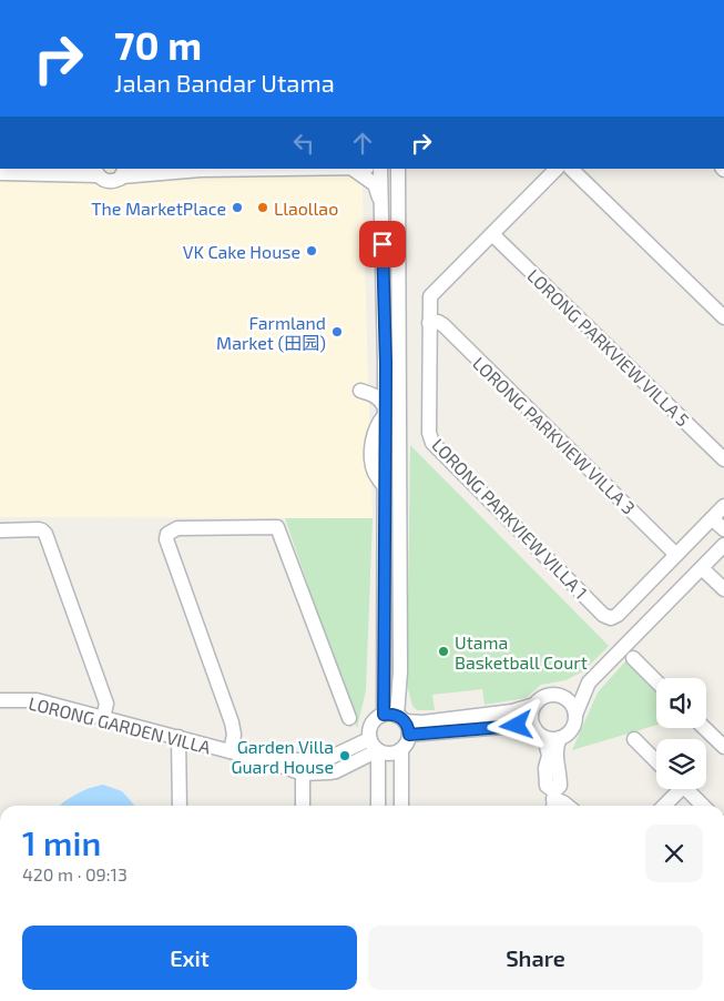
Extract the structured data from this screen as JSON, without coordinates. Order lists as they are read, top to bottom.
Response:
{
  "streets": {
    "street": [
      "LORONG PARKVIEW VILLA 5",
      "LORONG PARKVIEW VILLA 3",
      "LORONG PARKVIEW VILLA 1",
      "LORONG GARDEN VILLA"
    ]
  },
  "crossings": [
    ["LORONG PARKVIEW VILLA 5", "LORONG PARKVIEW VILLA 1"],
    ["LORONG PARKVIEW VILLA 3", "LORONG PARKVIEW VILLA 1"]
  ],
  "places": [
    "The MarketPlace",
    "Llaollao",
    "VK Cake House",
    "Farmland Market (田园)",
    "Utama Basketball Court",
    "Garden Villa Guard House"
  ],
  "page": {
    "turn": ["70 m", "Jalan Bandar Utama"],
    "heading": ["1 min", "420 m · 09:13"],
    "buttons": ["Exit", "Share"]
  }
}
